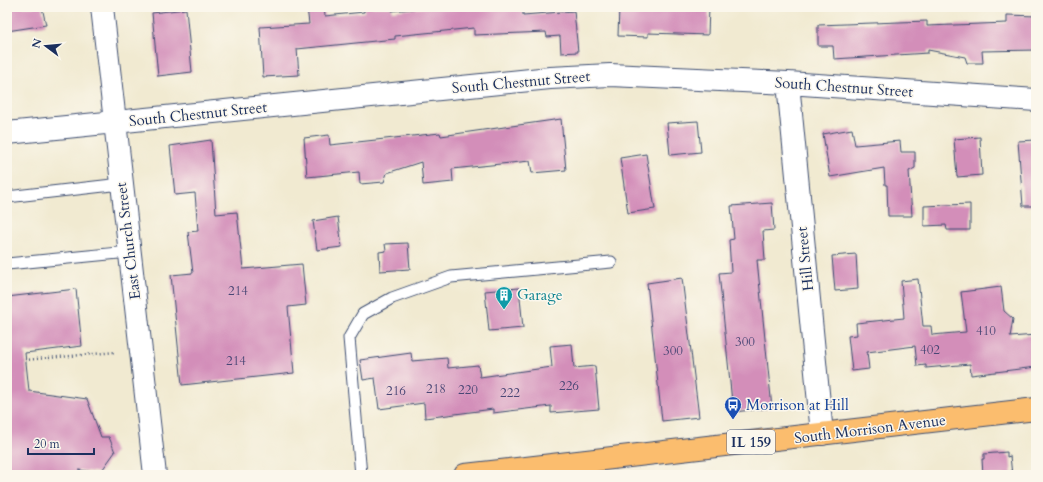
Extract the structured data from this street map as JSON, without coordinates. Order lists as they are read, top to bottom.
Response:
{
  "streets": {
    "main road": ["South Morrison Avenue", "IL 159"],
    "street": ["South Chestnut Street", "East Church Street", "Hill Street"]
  },
  "crossings": [
    ["South Chestnut Street", "East Church Street"],
    ["South Chestnut Street", "Hill Street"],
    ["Hill Street", "South Morrison Avenue"]
  ],
  "places": {
    "building": ["Garage"],
    "bus stop": ["Morrison at Hill"]
  },
  "house_numbers": [
    "214",
    "410",
    "300",
    "402",
    "300",
    "214",
    "226",
    "218",
    "220",
    "216",
    "222"
  ],
  "scale_bar": "20 m",
  "north": "left"
}
